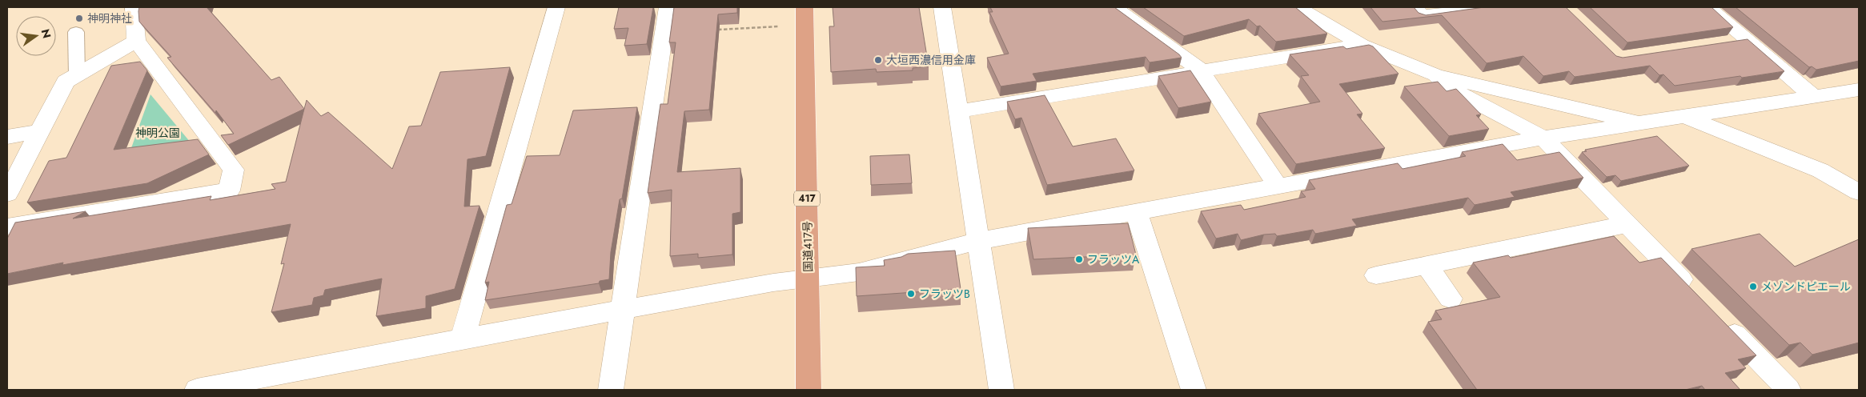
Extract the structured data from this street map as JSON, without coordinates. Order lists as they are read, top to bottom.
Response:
{
  "streets": {
    "highway": ["417", "国道417号"]
  },
  "parks": ["神明公園"],
  "places": [
    "神明神社",
    "大垣西濃信用金庫",
    "フラッツA",
    "メゾンドピエール",
    "フラッツB"
  ],
  "north": "right"
}
